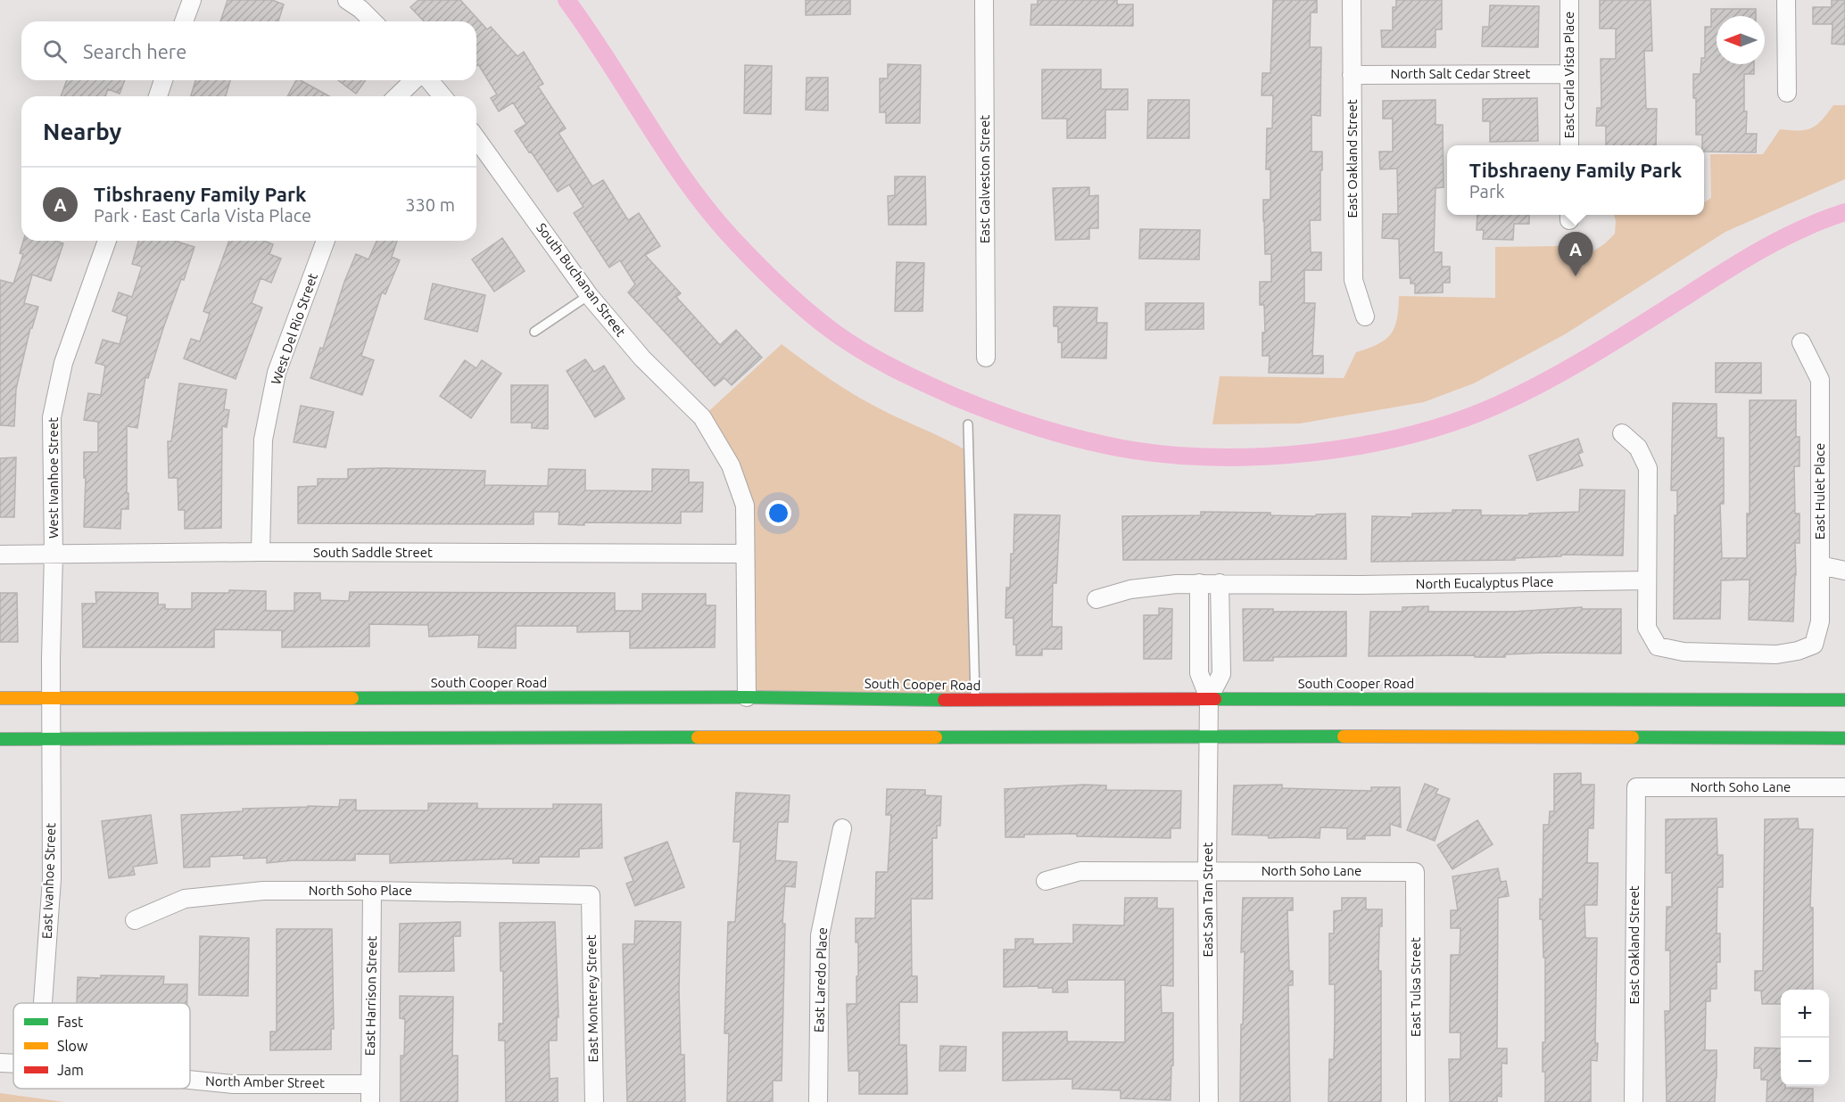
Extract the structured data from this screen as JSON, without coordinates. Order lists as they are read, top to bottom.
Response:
{
  "streets": {
    "main road": ["South Cooper Road"],
    "street": [
      "North Salt Cedar Street",
      "East Carla Vista Place",
      "East Oakland Street",
      "East Galveston Street",
      "South Buchanan Street",
      "West Del Rio Street",
      "West Ivanhoe Street",
      "East Hulet Place",
      "South Saddle Street",
      "North Eucalyptus Place",
      "North Soho Lane",
      "East Ivanhoe Street",
      "North Soho Place",
      "East San Tan Street",
      "East Laredo Place",
      "East Tulsa Street",
      "East Harrison Street",
      "East Monterey Street",
      "North Amber Street"
    ]
  },
  "crossings": [
    ["North Salt Cedar Street", "East Carla Vista Place"],
    ["North Salt Cedar Street", "East Oakland Street"],
    ["East Oakland Street", "North Soho Lane"],
    ["South Buchanan Street", "South Saddle Street"],
    ["South Buchanan Street", "South Cooper Road"],
    ["West Del Rio Street", "South Saddle Street"],
    ["West Ivanhoe Street", "South Saddle Street"],
    ["West Ivanhoe Street", "South Cooper Road"],
    ["West Ivanhoe Street", "East Ivanhoe Street"],
    ["East Hulet Place", "North Eucalyptus Place"],
    ["North Eucalyptus Place", "East San Tan Street"],
    ["South Cooper Road", "East Ivanhoe Street"],
    ["South Cooper Road", "East San Tan Street"],
    ["North Soho Lane", "East San Tan Street"],
    ["North Soho Lane", "East Tulsa Street"],
    ["North Soho Place", "East Harrison Street"],
    ["North Soho Place", "East Monterey Street"],
    ["East Harrison Street", "North Amber Street"]
  ],
  "legend": ["Fast", "Slow", "Jam"],
  "north": "left",
  "page": {
    "search": "Search here",
    "heading": "Nearby",
    "popup": ["Tibshraeny Family Park", "Park"],
    "list": [
      {
        "mark": "A",
        "name": "Tibshraeny Family Park",
        "note": "Park · East Carla Vista Place",
        "value": "330 m"
      }
    ],
    "pins": "A",
    "map_buttons": ["+", "−"]
  }
}
